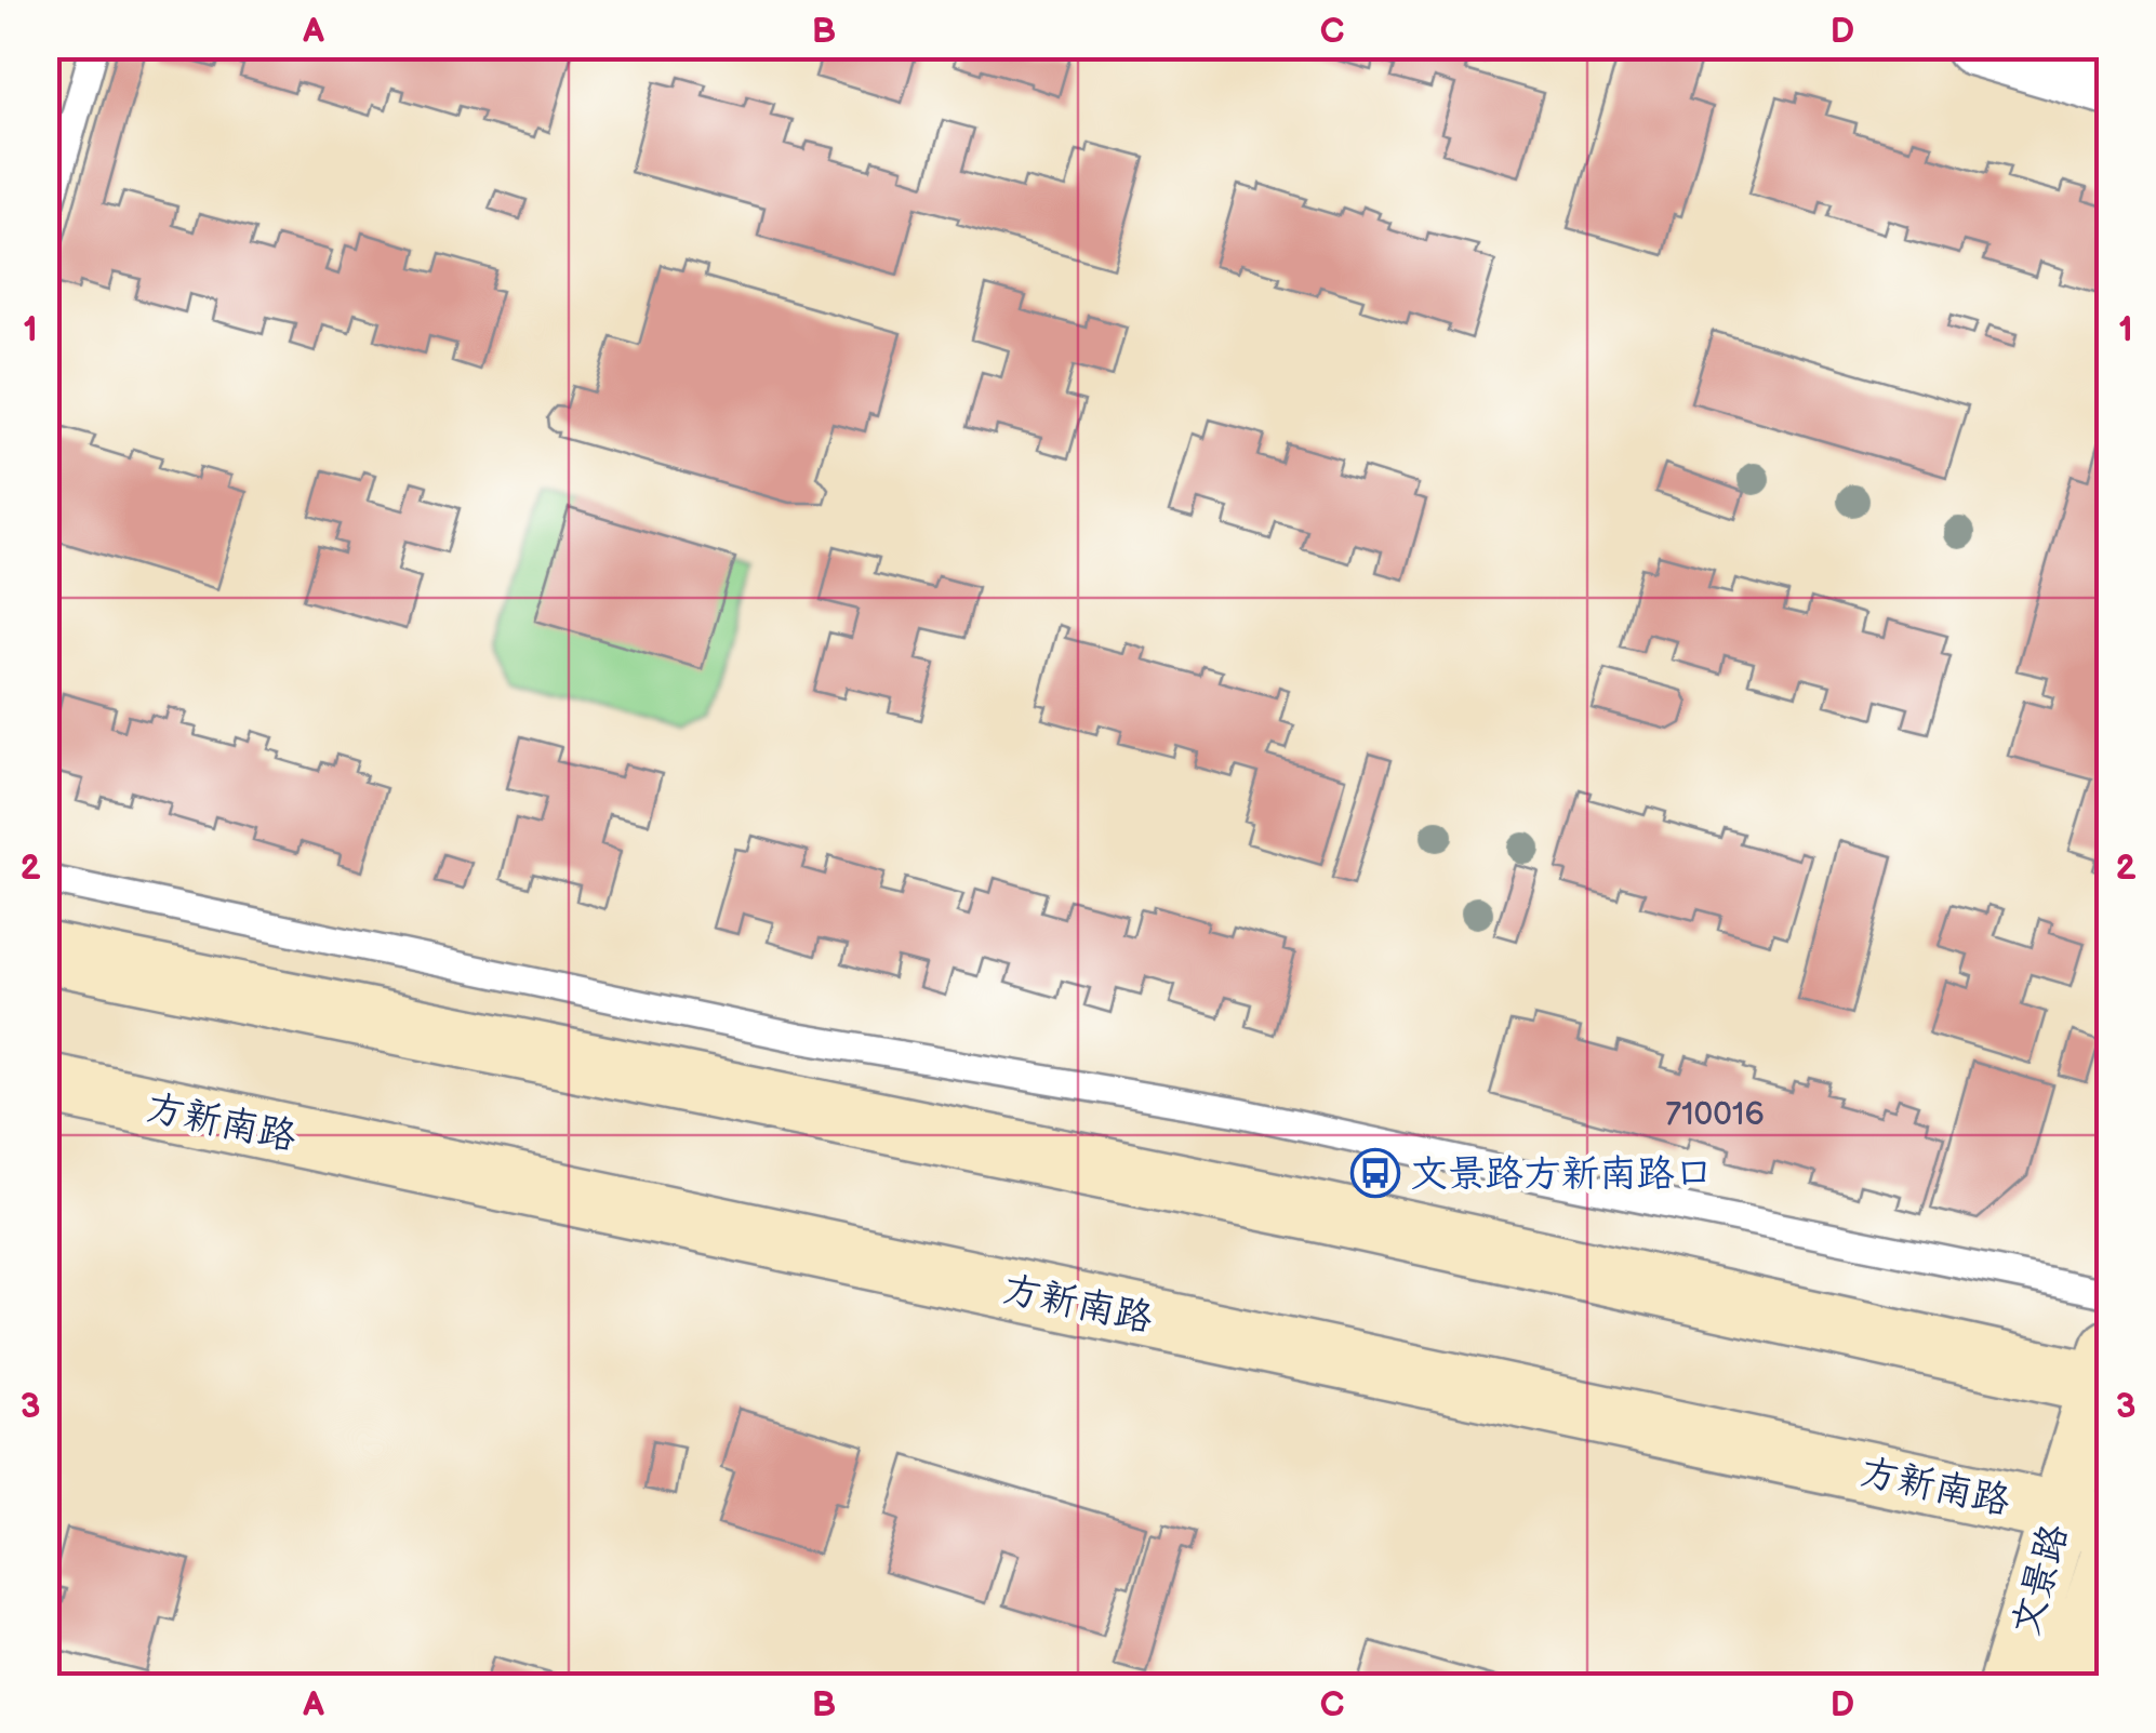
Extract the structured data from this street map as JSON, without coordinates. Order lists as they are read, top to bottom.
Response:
{
  "streets": {
    "main road": ["方新南路", "文景路"]
  },
  "crossings": [
    ["方新南路", "文景路"]
  ],
  "places": {
    "bus stop": ["文景路方新南路口"]
  },
  "house_numbers": ["710016"],
  "grid": {
    "columns": [
      "A",
      "B",
      "C",
      "D"
    ],
    "rows": ["1", "2", "3"]
  }
}
